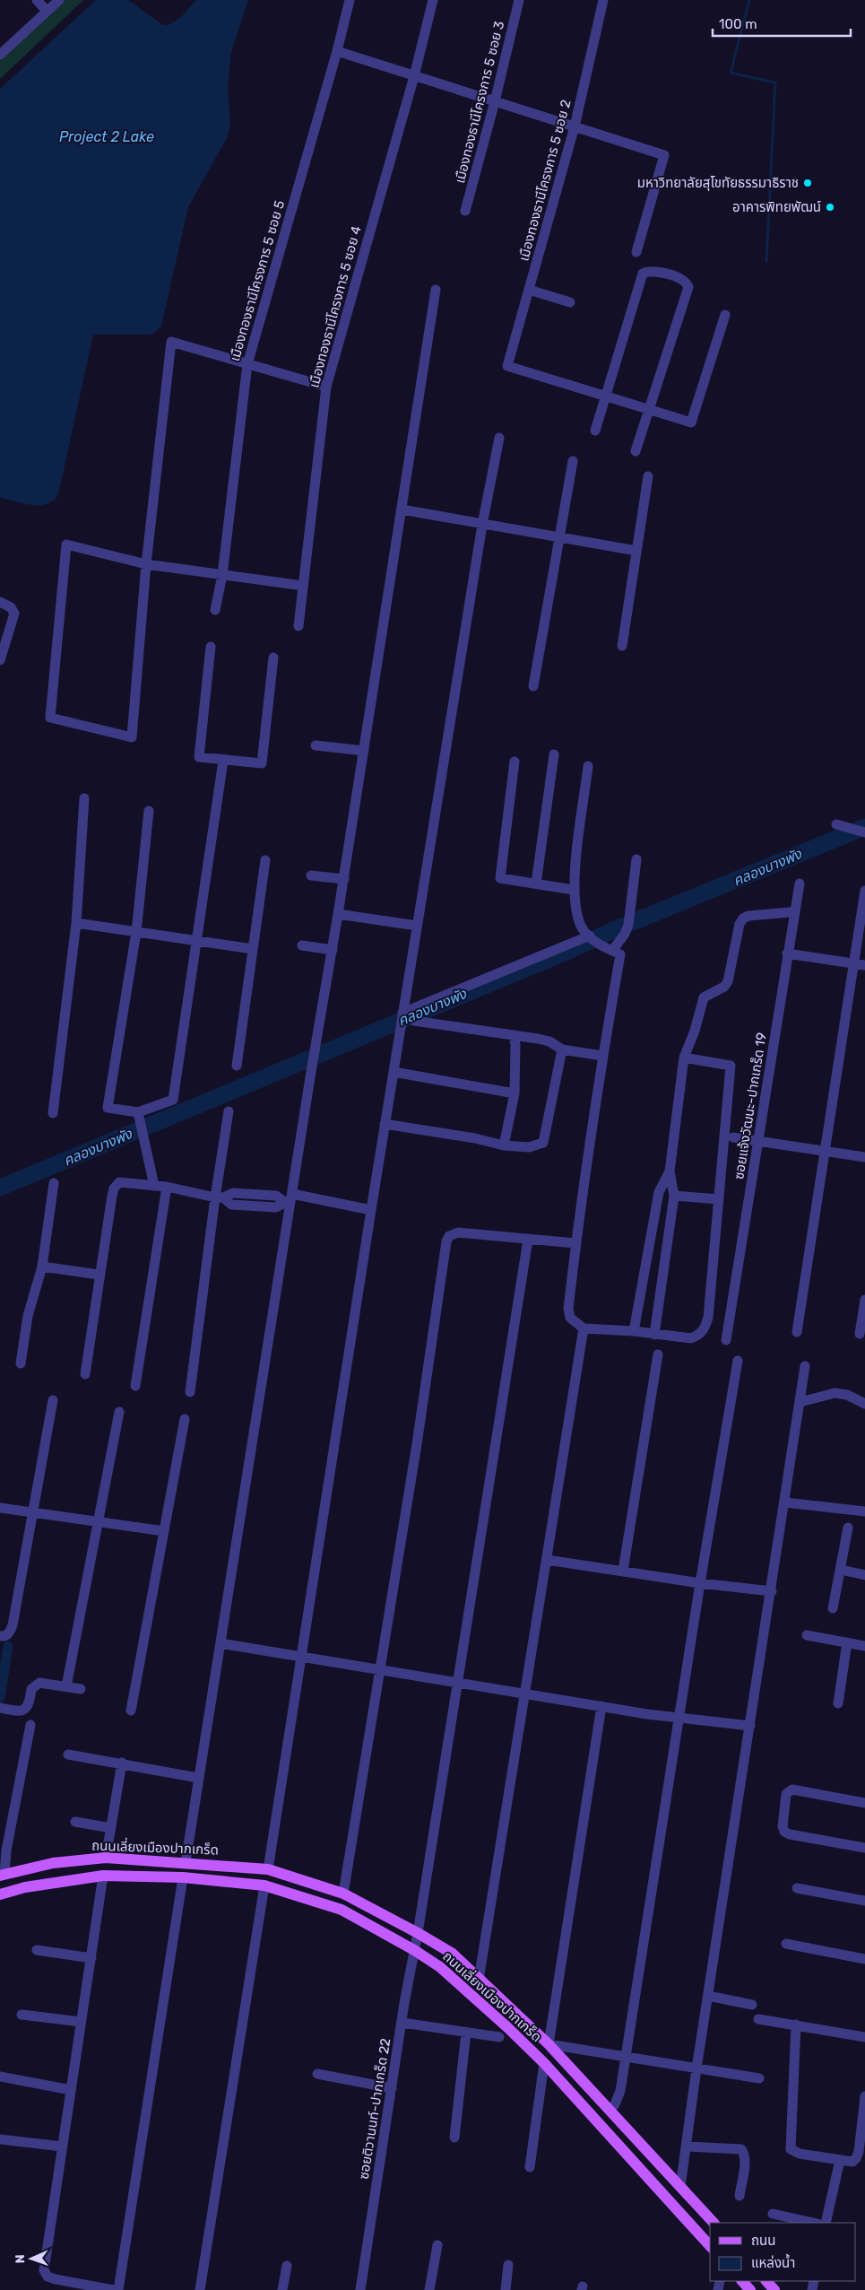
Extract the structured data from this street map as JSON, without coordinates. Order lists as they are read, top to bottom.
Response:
{
  "streets": {
    "main road": ["ถนนเลี่ยงเมืองปากเกร็ด"],
    "street": [
      "เมืองทองธานีโครงการ 5 ซอย 3",
      "เมืองทองธานีโครงการ 5 ซอย 2",
      "เมืองทองธานีโครงการ 5 ซอย 5",
      "เมืองทองธานีโครงการ 5 ซอย 4",
      "ซอยแจ้งวัฒนะ-ปากเกร็ด 19",
      "ซอยติวานนท์-ปากเกร็ด 22"
    ]
  },
  "crossings": [
    ["ถนนเลี่ยงเมืองปากเกร็ด", "ซอยติวานนท์-ปากเกร็ด 22"]
  ],
  "water": ["Project 2 Lake", "คลองบางพัง"],
  "places": ["มหาวิทยาลัยสุโขทัยธรรมาธิราช", "อาคารพิทยพัฒน์"],
  "legend": ["ถนน", "แหล่งน้ำ"],
  "scale_bar": "100 m",
  "north": "left"
}
